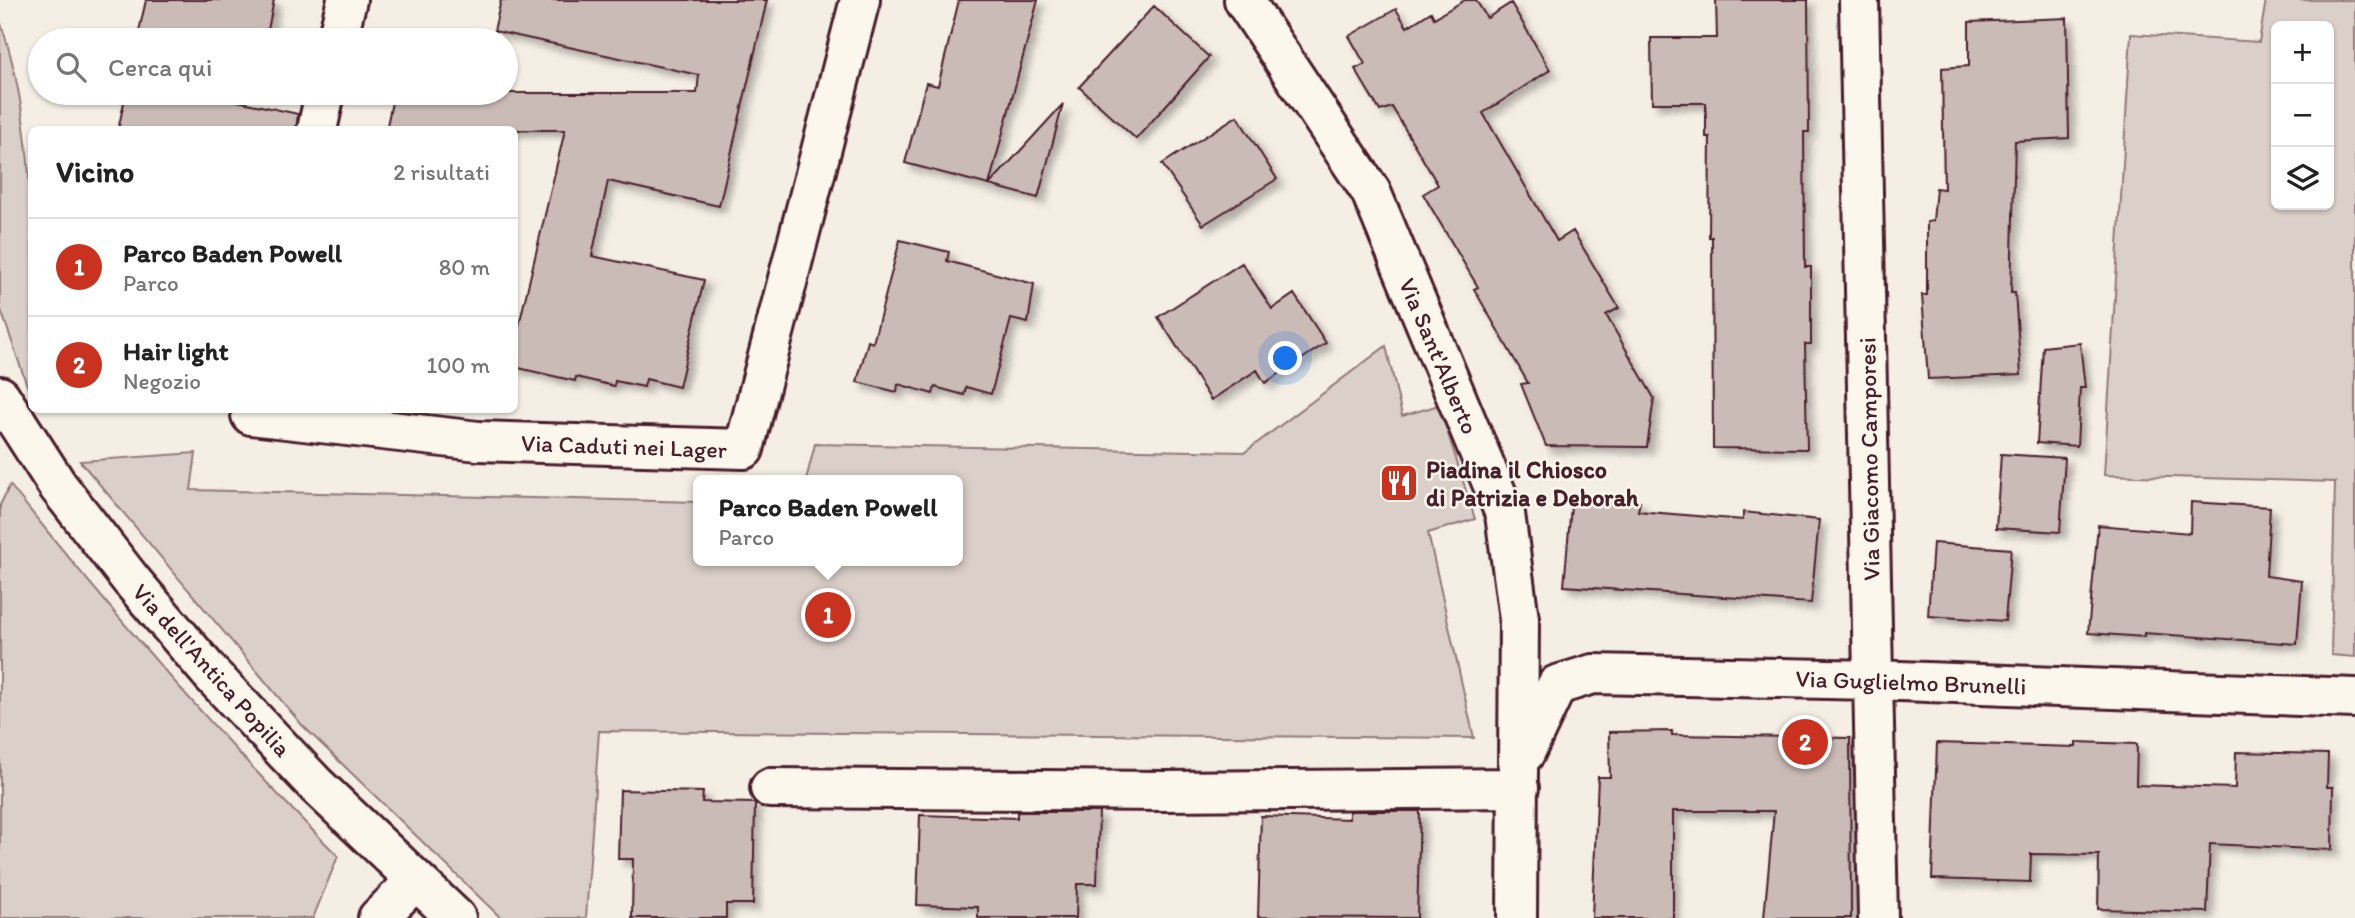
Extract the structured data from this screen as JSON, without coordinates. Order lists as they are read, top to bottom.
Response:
{
  "streets": {
    "street": [
      "Via Sant'Alberto",
      "Via Caduti nei Lager",
      "Via Giacomo Camporesi",
      "Via dell'Antica Popilia",
      "Via Guglielmo Brunelli"
    ]
  },
  "crossings": [
    ["Via Sant'Alberto", "Via Guglielmo Brunelli"],
    ["Via Giacomo Camporesi", "Via Guglielmo Brunelli"]
  ],
  "places": {
    "restaurant": ["Piadina il Chiosco di Patrizia e Deborah"]
  },
  "page": {
    "map_buttons": ["+", "−"],
    "search": "Cerca qui",
    "heading": ["Vicino", "2 risultati"],
    "list": [
      {
        "mark": "1",
        "name": "Parco Baden Powell",
        "note": "Parco",
        "value": "80 m"
      },
      {
        "mark": "2",
        "name": "Hair light",
        "note": "Negozio",
        "value": "100 m"
      }
    ],
    "popup": ["Parco Baden Powell", "Parco"],
    "pins": ["1", "2"]
  }
}
